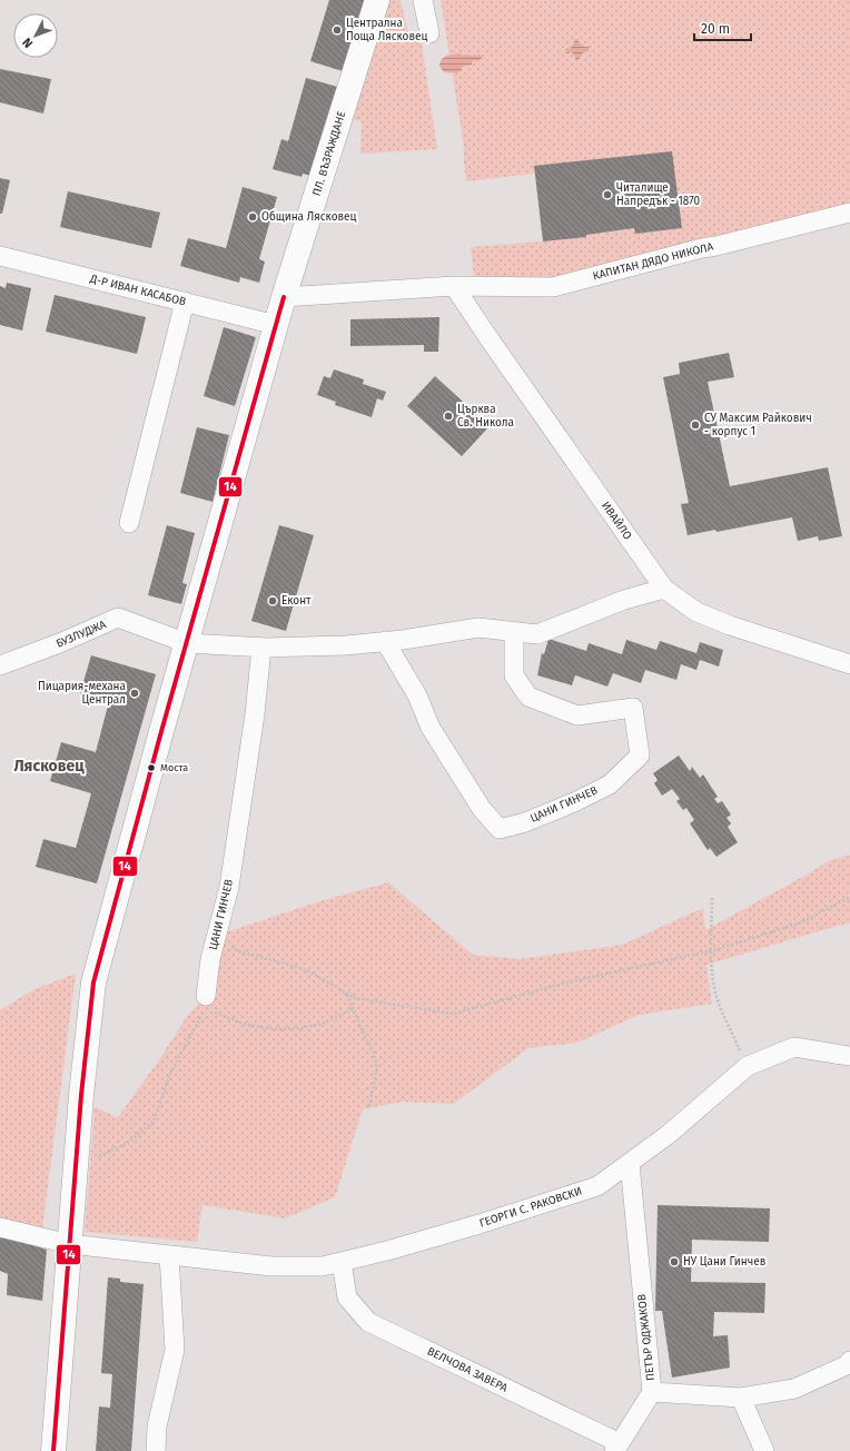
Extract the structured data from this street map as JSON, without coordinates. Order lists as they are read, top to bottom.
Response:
{
  "streets": {
    "street": [
      "ПЛ. ВЪЗРАЖДАНЕ",
      "КАПИТАН ДЯДО НИКОЛА",
      "Д-Р ИВАН КАСАБОВ",
      "ИВАЙЛО",
      "БУЗЛУДЖА",
      "ЦАНИ ГИНЧЕВ",
      "ГЕОРГИ С. РАКОВСКИ",
      "ПЕТЪР ОДЖАКОВ",
      "ВЕЛЧОВА ЗАВЕРА"
    ]
  },
  "crossings": [
    ["ПЛ. ВЪЗРАЖДАНЕ", "Д-Р ИВАН КАСАБОВ"],
    ["ПЛ. ВЪЗРАЖДАНЕ", "БУЗЛУДЖА"],
    ["ПЛ. ВЪЗРАЖДАНЕ", "ГЕОРГИ С. РАКОВСКИ"],
    ["КАПИТАН ДЯДО НИКОЛА", "ИВАЙЛО"],
    ["ГЕОРГИ С. РАКОВСКИ", "ПЕТЪР ОДЖАКОВ"],
    ["ГЕОРГИ С. РАКОВСКИ", "ВЕЛЧОВА ЗАВЕРА"]
  ],
  "districts": ["Лясковец"],
  "places": [
    "Централна Поща Лясковец",
    "Читалище Напредък - 1870",
    "Община Лясковец",
    "Църква Св. Никола",
    "СУ Максим Райкович - корпус 1",
    "Еконт",
    "Пицария-механа Централ",
    "Моста",
    "НУ Цани Гинчев"
  ],
  "lines": ["transit line 14"],
  "scale_bar": "20 m",
  "north": "bottom left"
}
